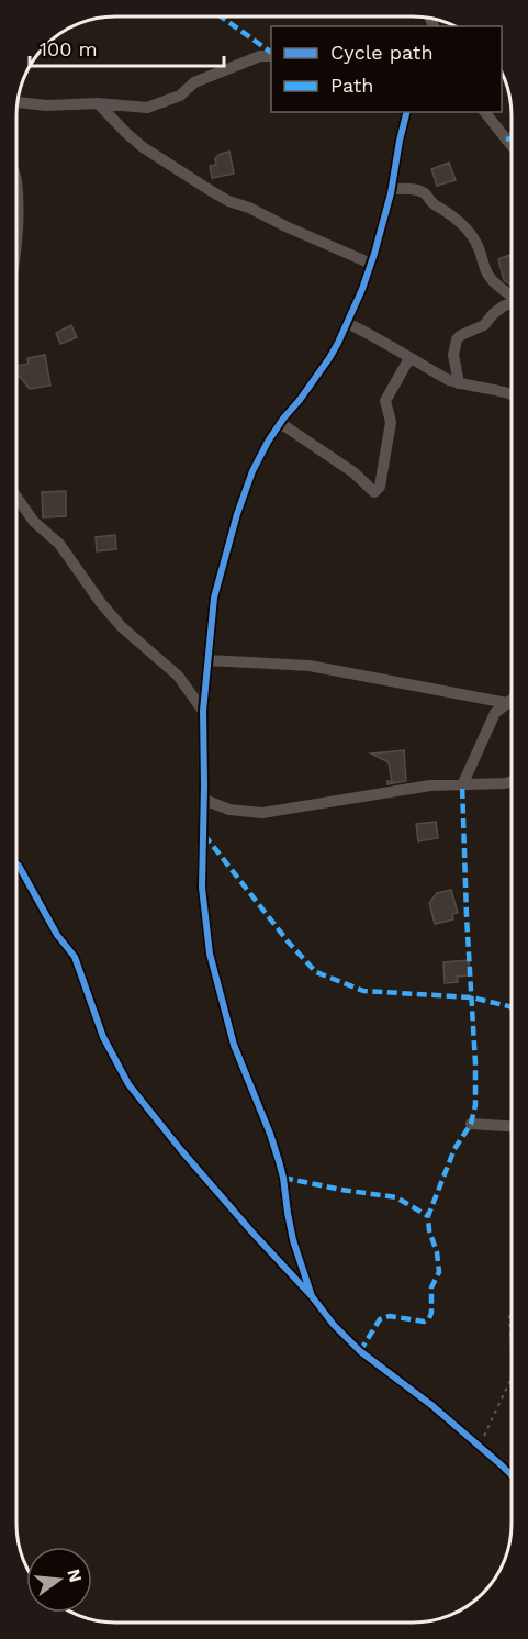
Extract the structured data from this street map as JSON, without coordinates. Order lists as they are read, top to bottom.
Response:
{
  "legend": ["Cycle path", "Path"],
  "scale_bar": "100 m",
  "north": "right"
}
